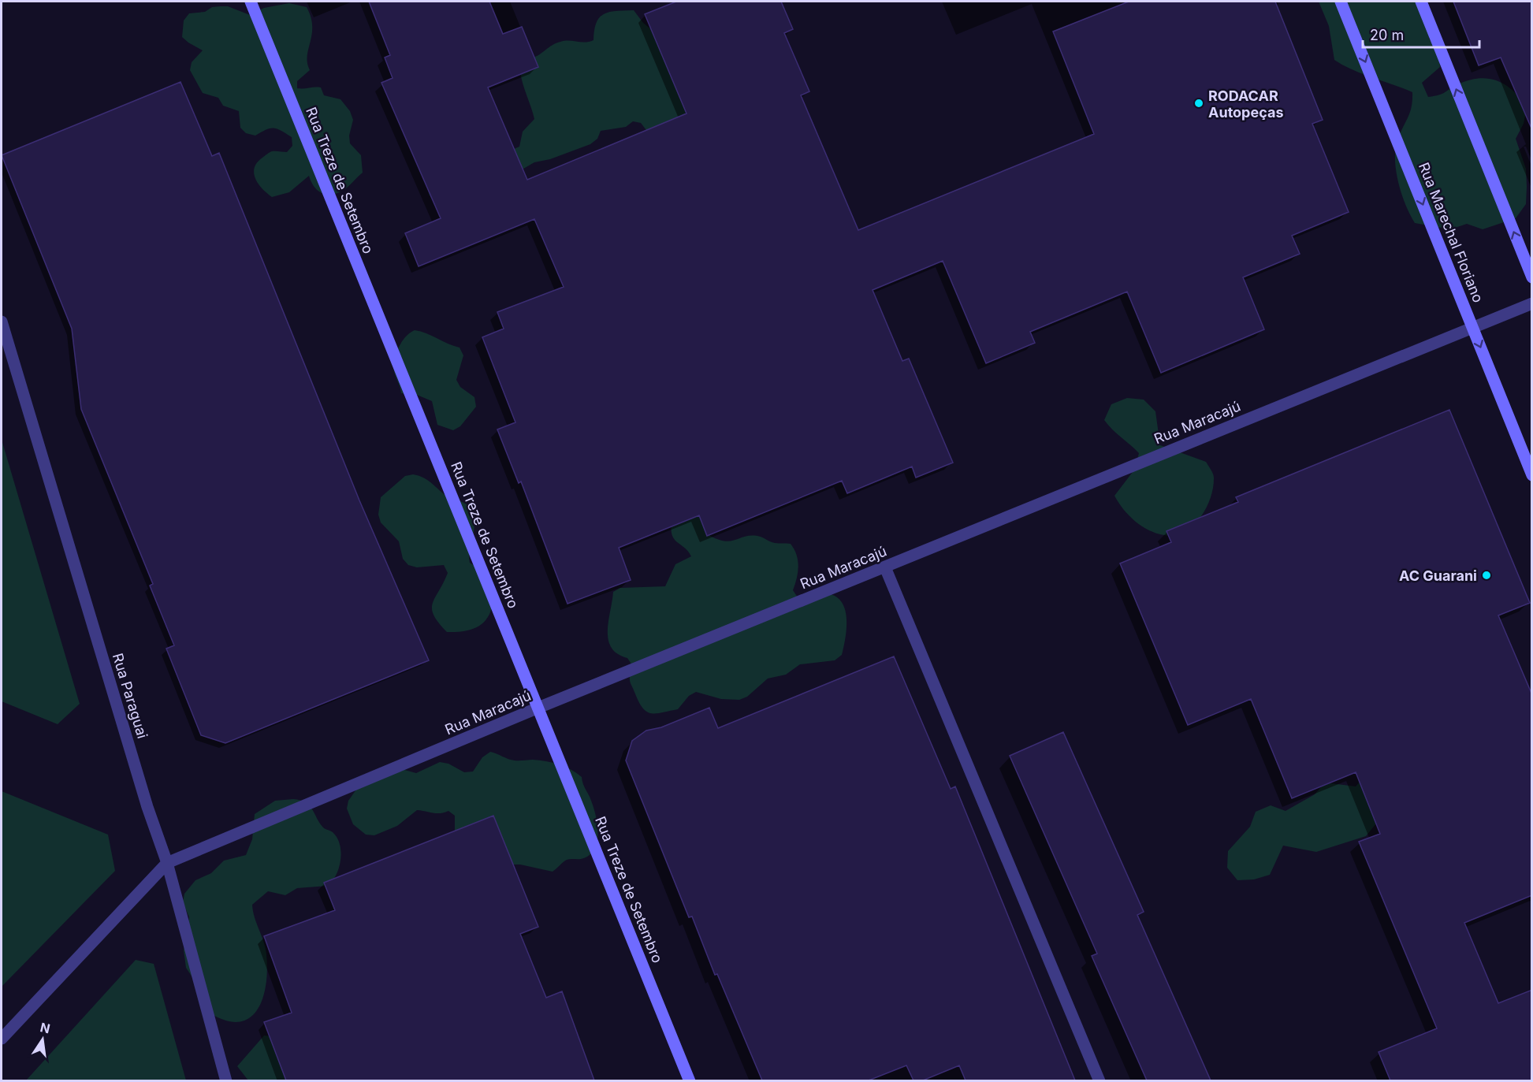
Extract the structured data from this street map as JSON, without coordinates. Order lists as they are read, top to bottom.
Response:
{
  "streets": {
    "main road": ["Rua Treze de Setembro", "Rua Marechal Floriano"],
    "street": ["Rua Maracajú", "Rua Paraguai"]
  },
  "crossings": [
    ["Rua Treze de Setembro", "Rua Maracajú"],
    ["Rua Marechal Floriano", "Rua Maracajú"],
    ["Rua Maracajú", "Rua Paraguai"]
  ],
  "places": ["RODACAR Autopeças", "AC Guarani"],
  "scale_bar": "20 m",
  "north": "top"
}
